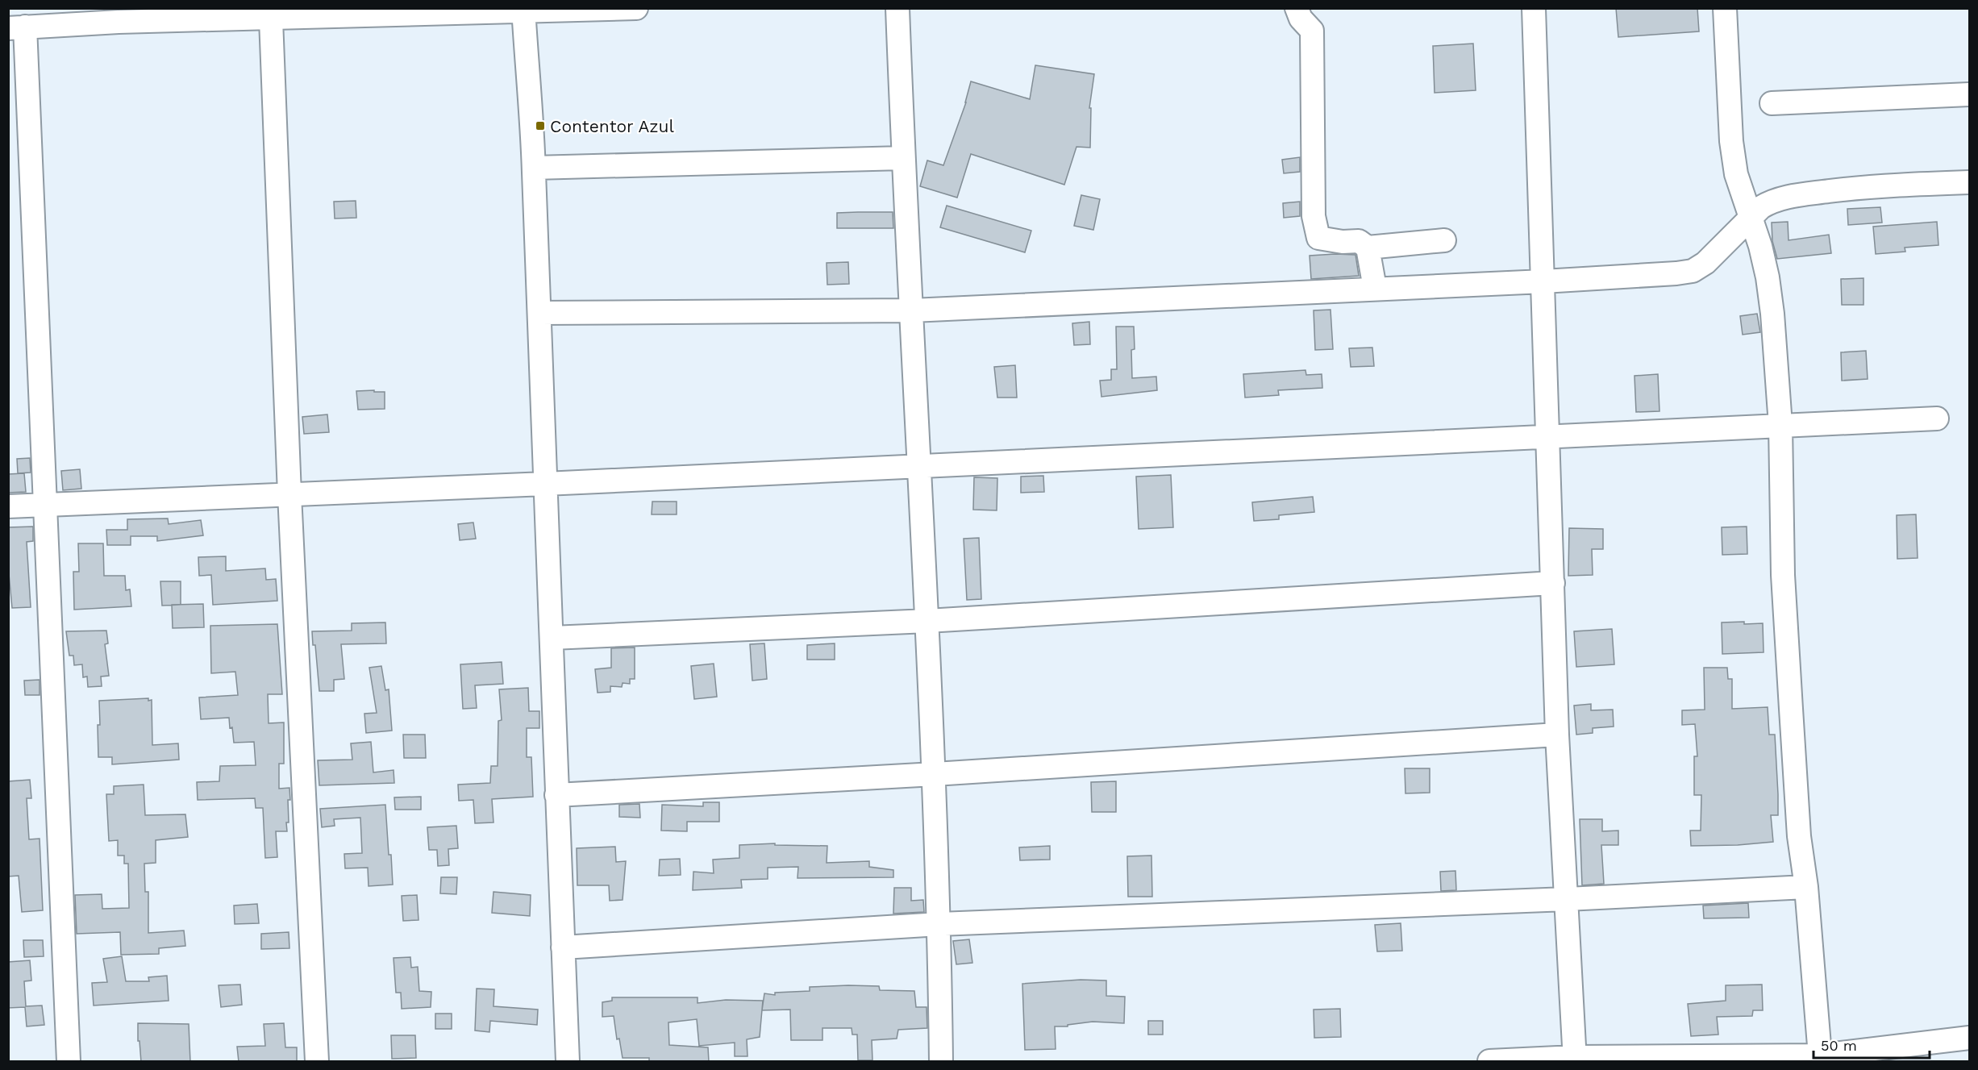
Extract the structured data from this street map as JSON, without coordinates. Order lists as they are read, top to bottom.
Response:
{
  "places": {
    "transit": ["Contentor Azul"]
  },
  "scale_bar": "50 m"
}
